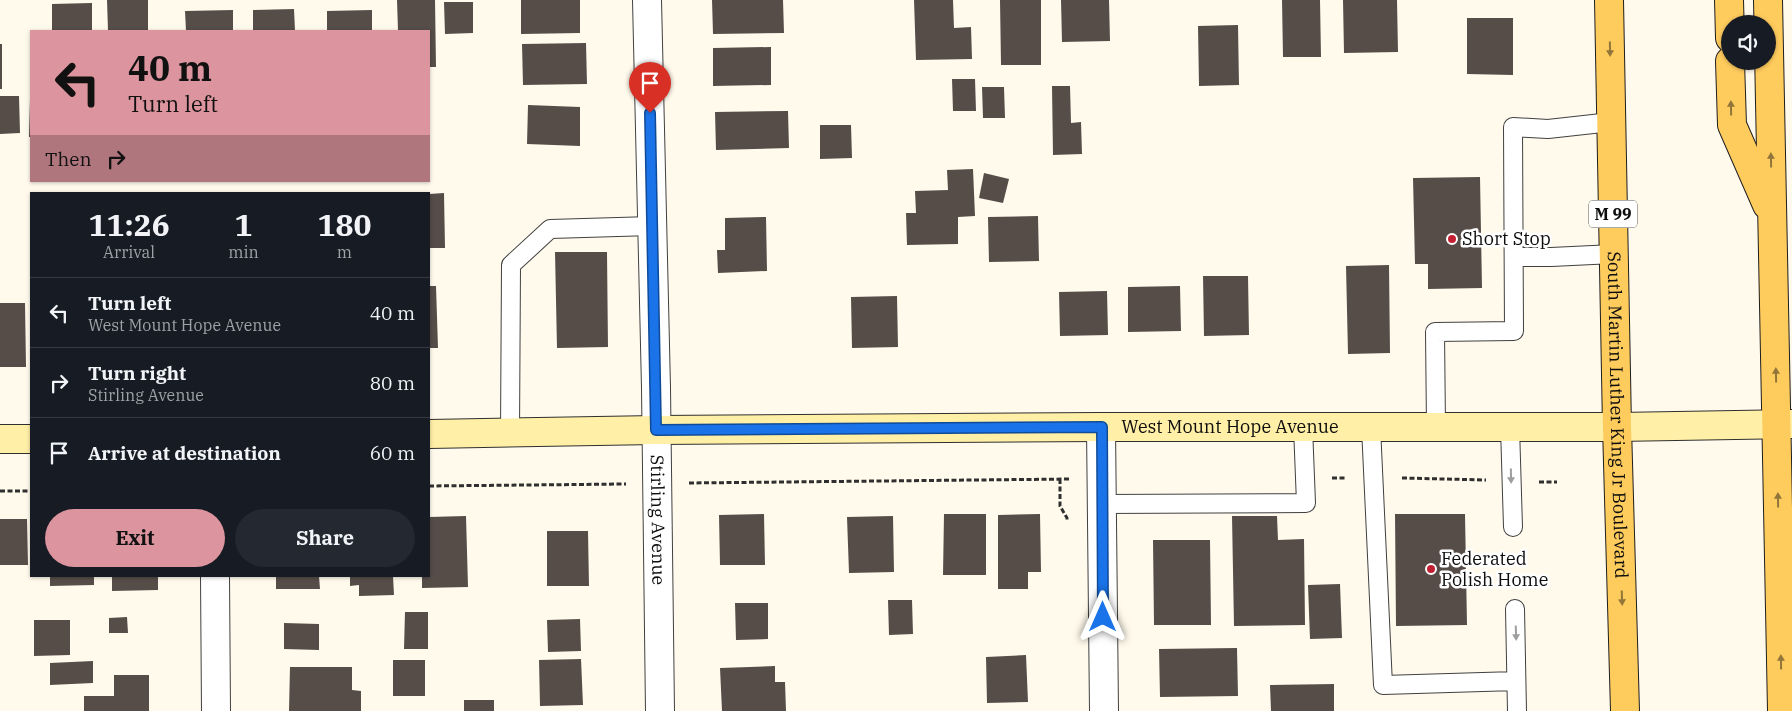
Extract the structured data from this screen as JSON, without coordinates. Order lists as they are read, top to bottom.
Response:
{
  "streets": {
    "main road": ["M 99", "South Martin Luther King Jr Boulevard"],
    "street": ["West Mount Hope Avenue", "Stirling Avenue"]
  },
  "crossings": [
    ["South Martin Luther King Jr Boulevard", "West Mount Hope Avenue"],
    ["West Mount Hope Avenue", "Stirling Avenue"]
  ],
  "places": ["Short Stop", "Federated Polish Home"],
  "page": {
    "turn": ["40 m", "Turn left"],
    "then": "Then",
    "eta": [
      "11:26",
      "Arrival",
      "1",
      "min",
      "180",
      "m"
    ],
    "list": [
      {
        "name": "Turn left",
        "note": "West Mount Hope Avenue",
        "value": "40 m"
      },
      {
        "name": "Turn right",
        "note": "Stirling Avenue",
        "value": "80 m"
      },
      {
        "name": "Arrive at destination",
        "value": "60 m"
      }
    ],
    "buttons": ["Exit", "Share"]
  }
}
